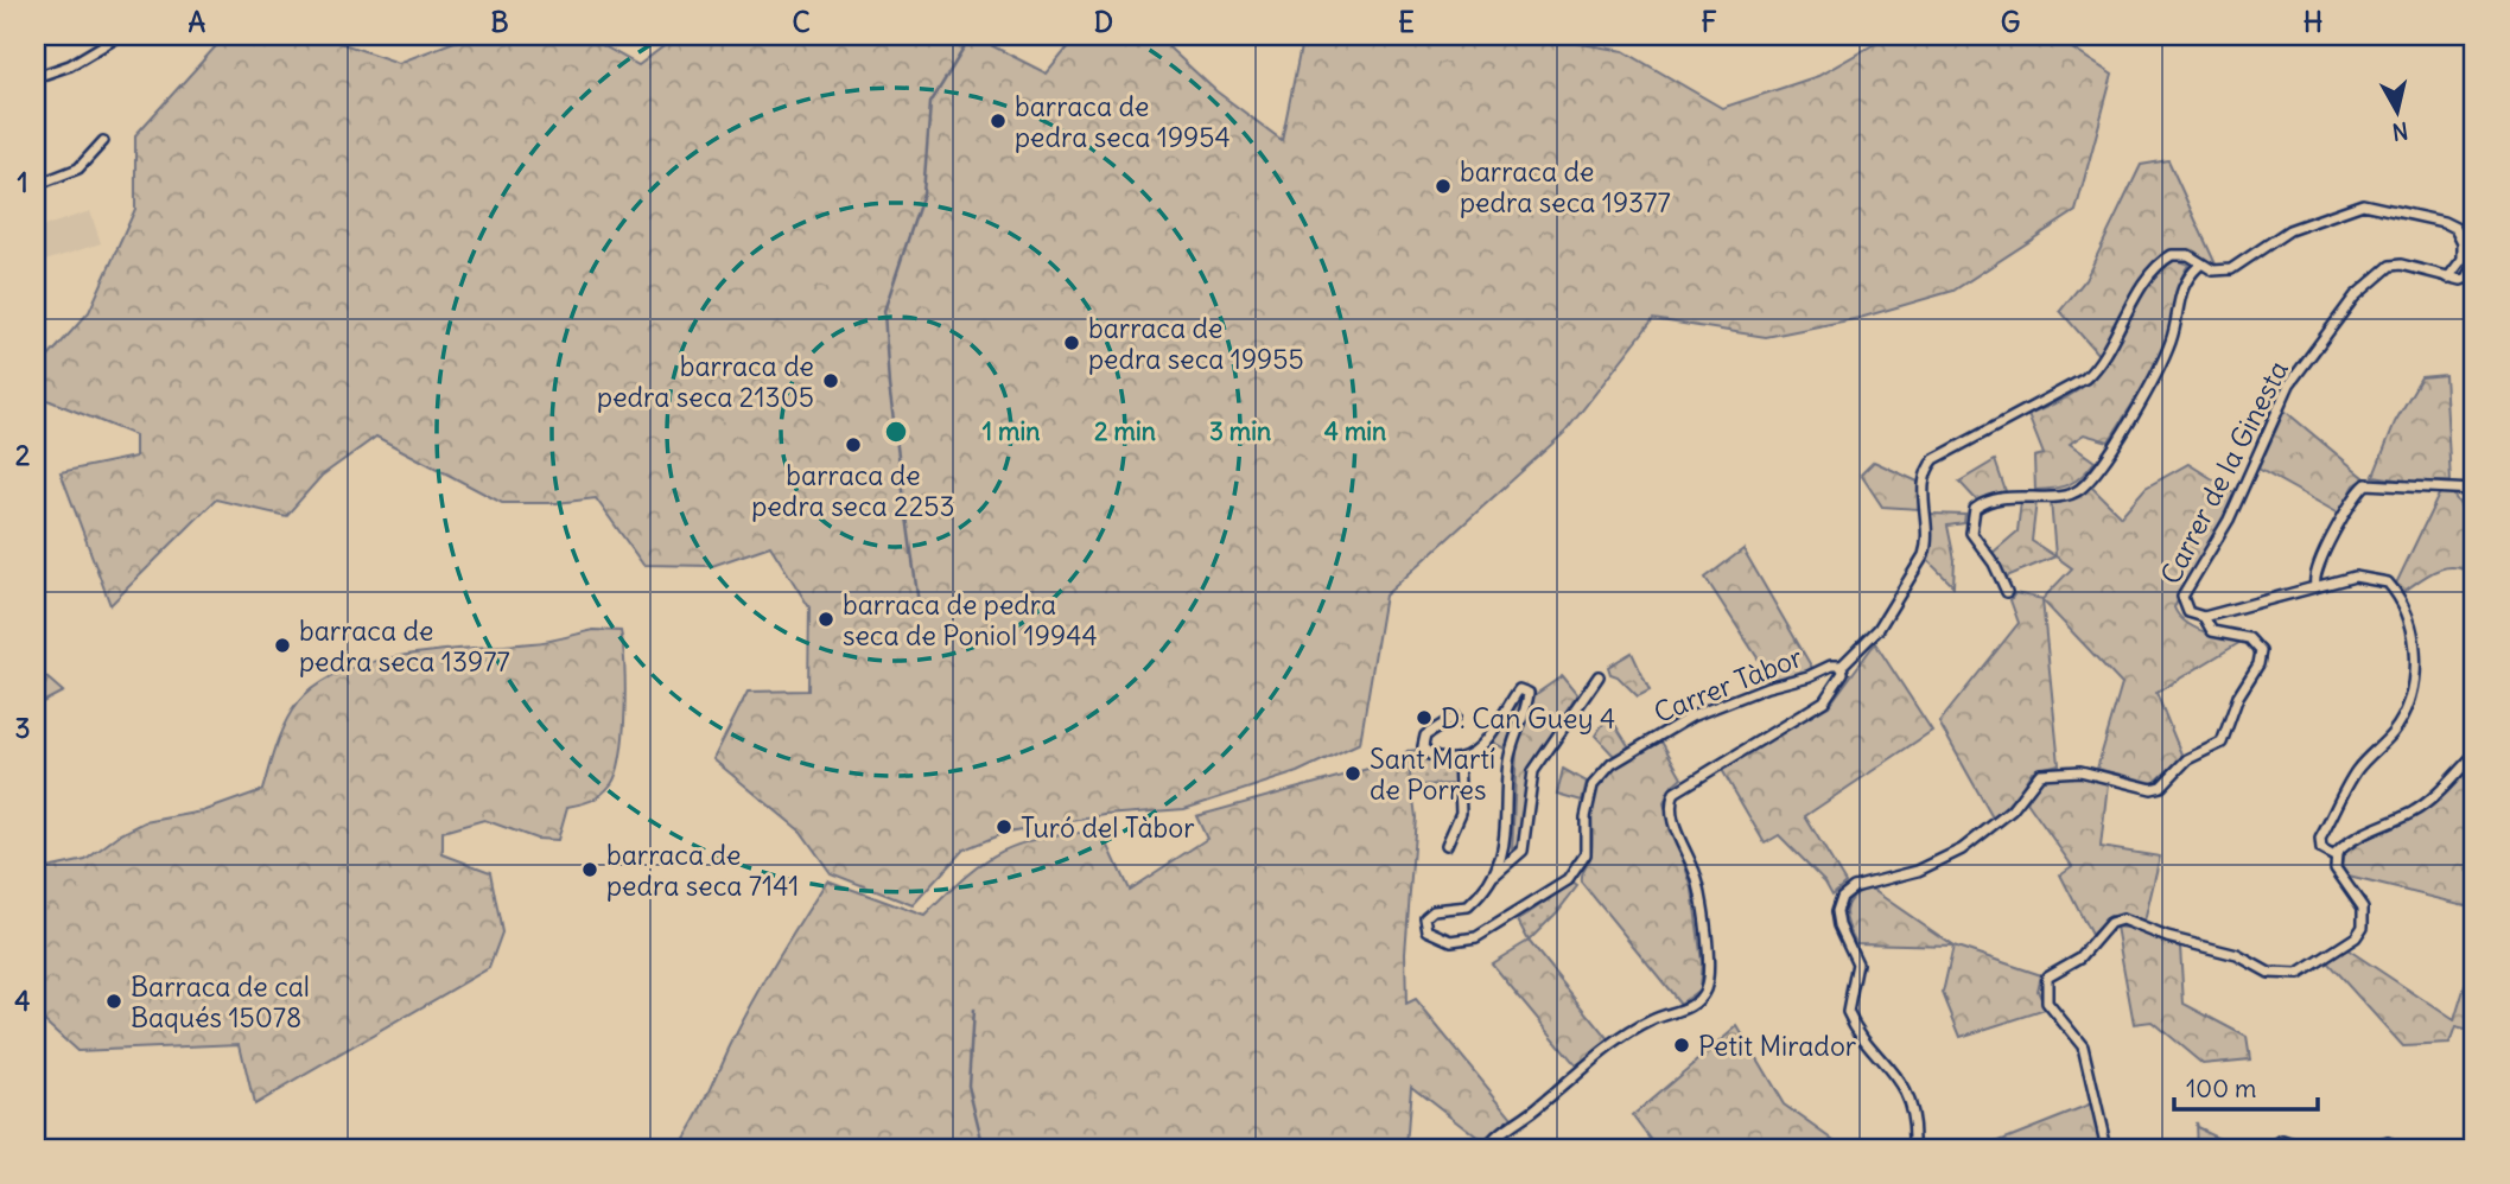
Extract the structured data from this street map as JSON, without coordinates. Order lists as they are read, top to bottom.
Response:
{
  "streets": {
    "street": ["Carrer de la Ginesta", "Carrer Tàbor"]
  },
  "places": [
    "barraca de pedra seca 19954",
    "barraca de pedra seca 19377",
    "barraca de pedra seca 19955",
    "barraca de pedra seca 21305",
    "barraca de pedra seca 2253",
    "barraca de pedra seca de Poniol 19944",
    "barraca de pedra seca 13977",
    "D. Can Guey 4",
    "Sant Martí de Porres",
    "Turó del Tàbor",
    "barraca de pedra seca 7141",
    "Barraca de cal Baqués 15078",
    "Petit Mirador"
  ],
  "scale_bar": "100 m",
  "north": "bottom",
  "grid": {
    "columns": [
      "A",
      "B",
      "C",
      "D",
      "E",
      "F",
      "G",
      "H"
    ],
    "rows": [
      "1",
      "2",
      "3",
      "4"
    ]
  },
  "rings": [
    "1 min",
    "2 min",
    "3 min",
    "4 min"
  ]
}
